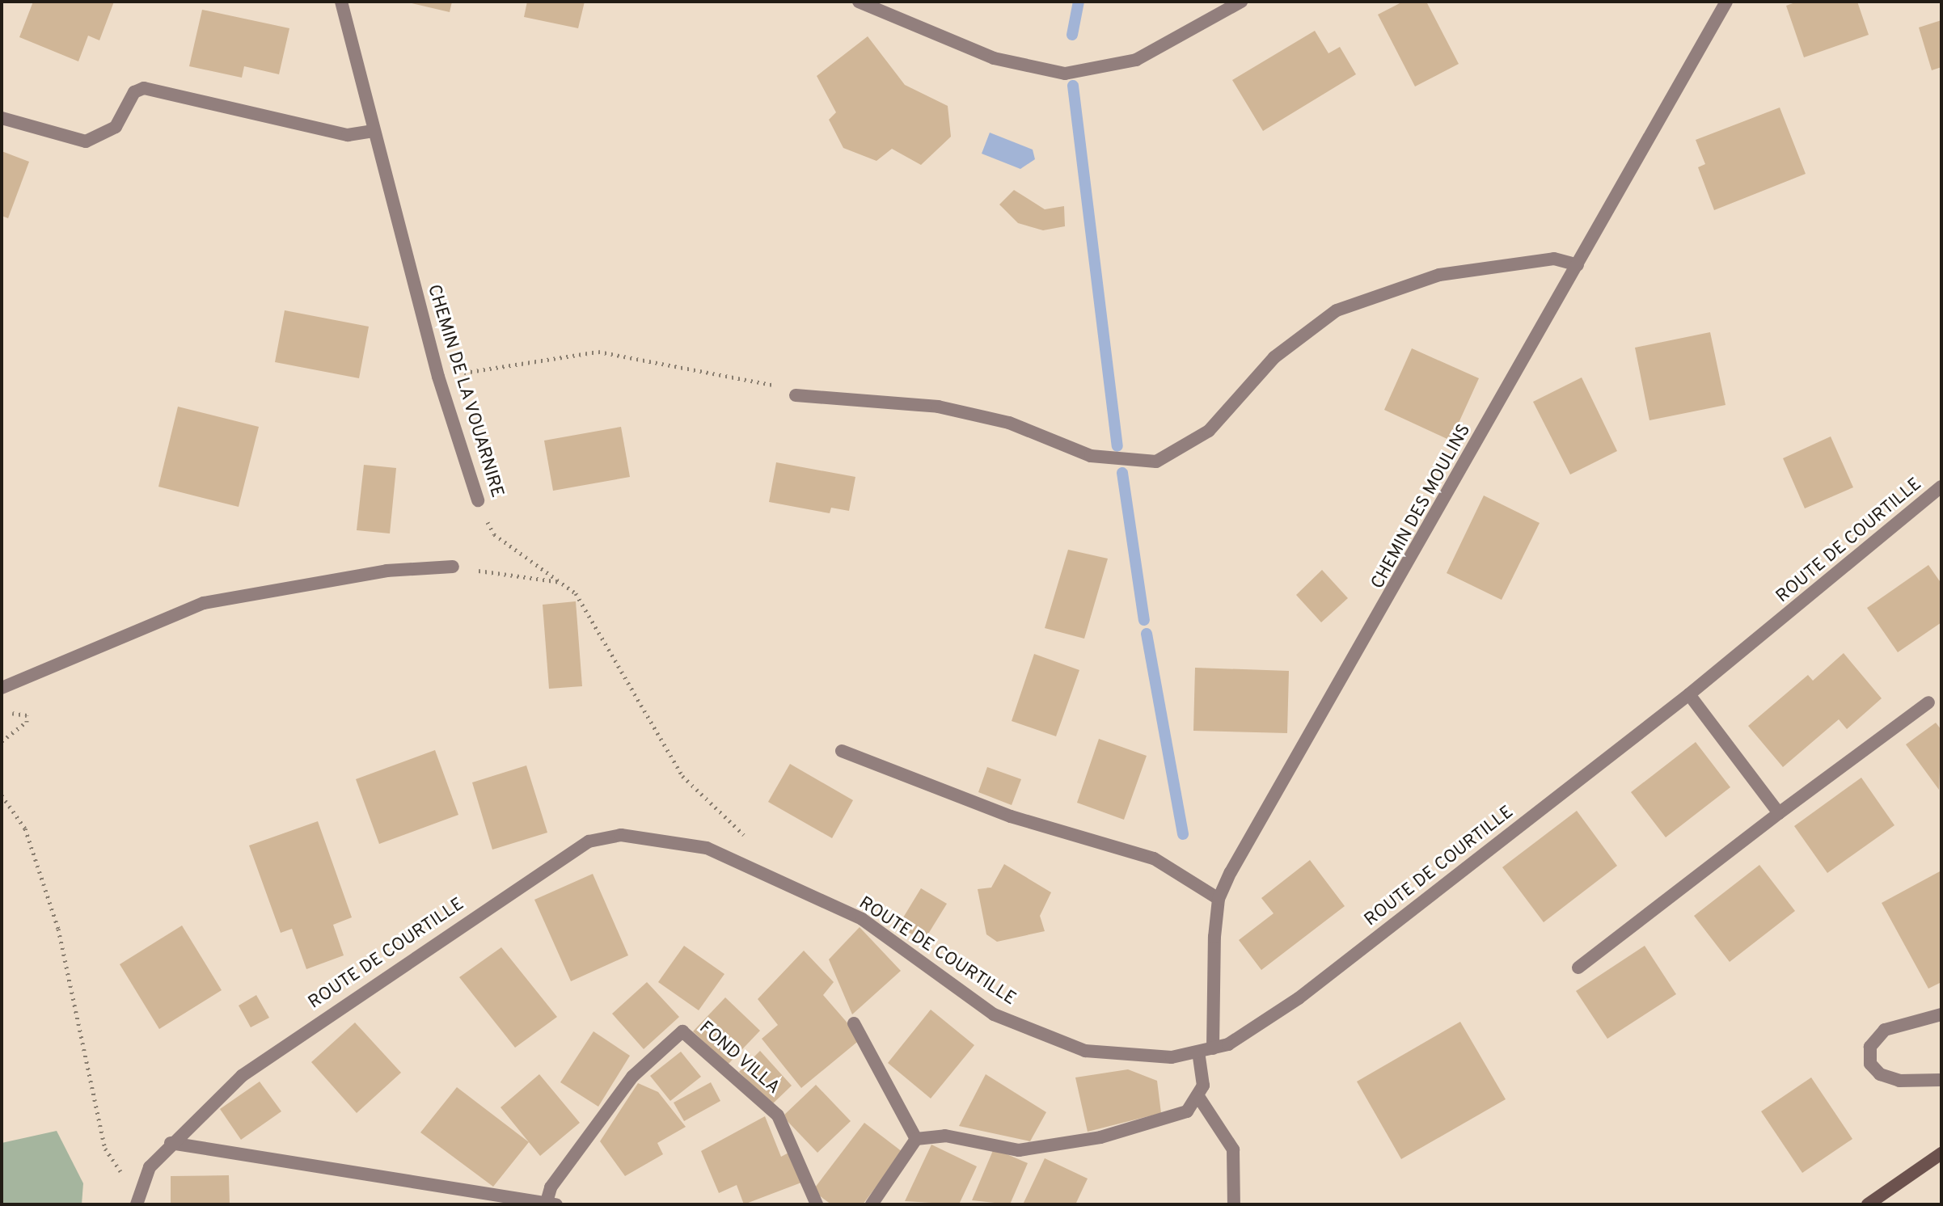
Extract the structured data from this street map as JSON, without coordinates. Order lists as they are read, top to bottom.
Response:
{
  "streets": {
    "street": [
      "CHEMIN DE LA VOUARNIRE",
      "CHEMIN DES MOULINS",
      "ROUTE DE COURTILLE",
      "FOND VILLA"
    ]
  },
  "crossings": [
    ["CHEMIN DES MOULINS", "ROUTE DE COURTILLE"],
    ["ROUTE DE COURTILLE", "FOND VILLA"]
  ]
}
